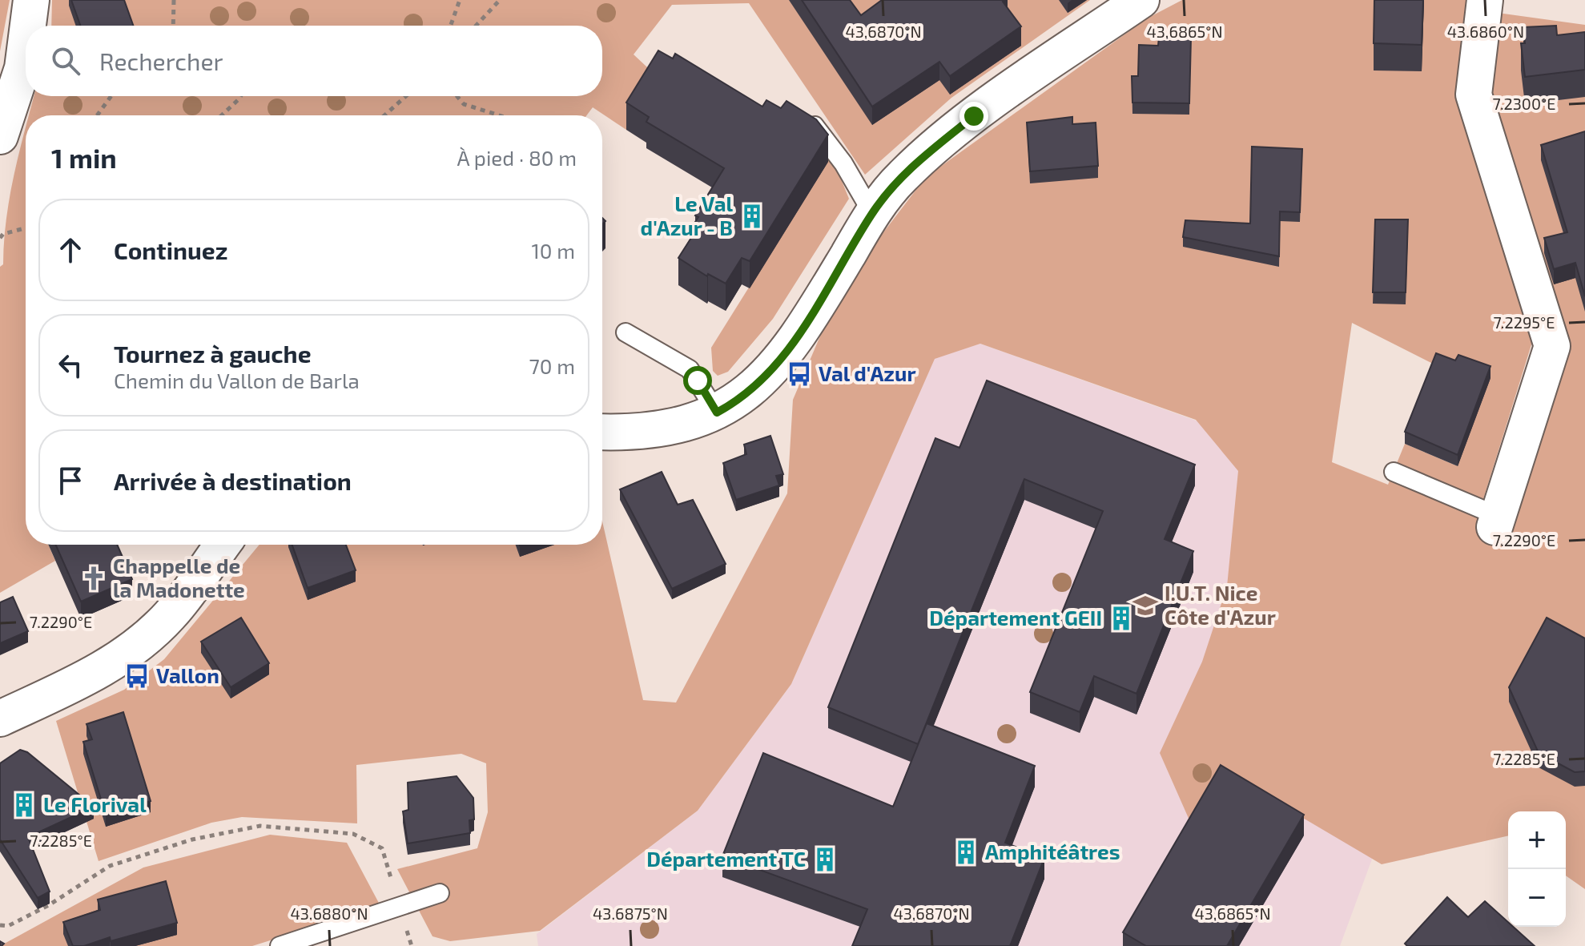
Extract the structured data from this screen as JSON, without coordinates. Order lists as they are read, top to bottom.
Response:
{
  "places": {
    "building": [
      "Le Val d'Azur - B",
      "Département GEII",
      "Le Florival",
      "Amphitéâtres",
      "Département TC"
    ],
    "bus stop": ["Val d'Azur", "Vallon"],
    "church": ["Chappelle de la Madonette"],
    "school or university": ["I.U.T. Nice Côte d'Azur"]
  },
  "page": {
    "search": "Rechercher",
    "heading": ["1 min", "À pied · 80 m"],
    "list": [
      ["Continuez", "10 m"],
      ["Tournez à gauche", "Chemin du Vallon de Barla", "70 m"],
      "Arrivée à destination"
    ],
    "map_buttons": ["+", "−"]
  },
  "coordinates": [
    "43.6870°N",
    "43.6865°N",
    "43.6860°N",
    "7.2300°E",
    "7.2295°E",
    "7.2290°E",
    "7.2285°E",
    "43.6880°N",
    "43.6875°N"
  ]
}
